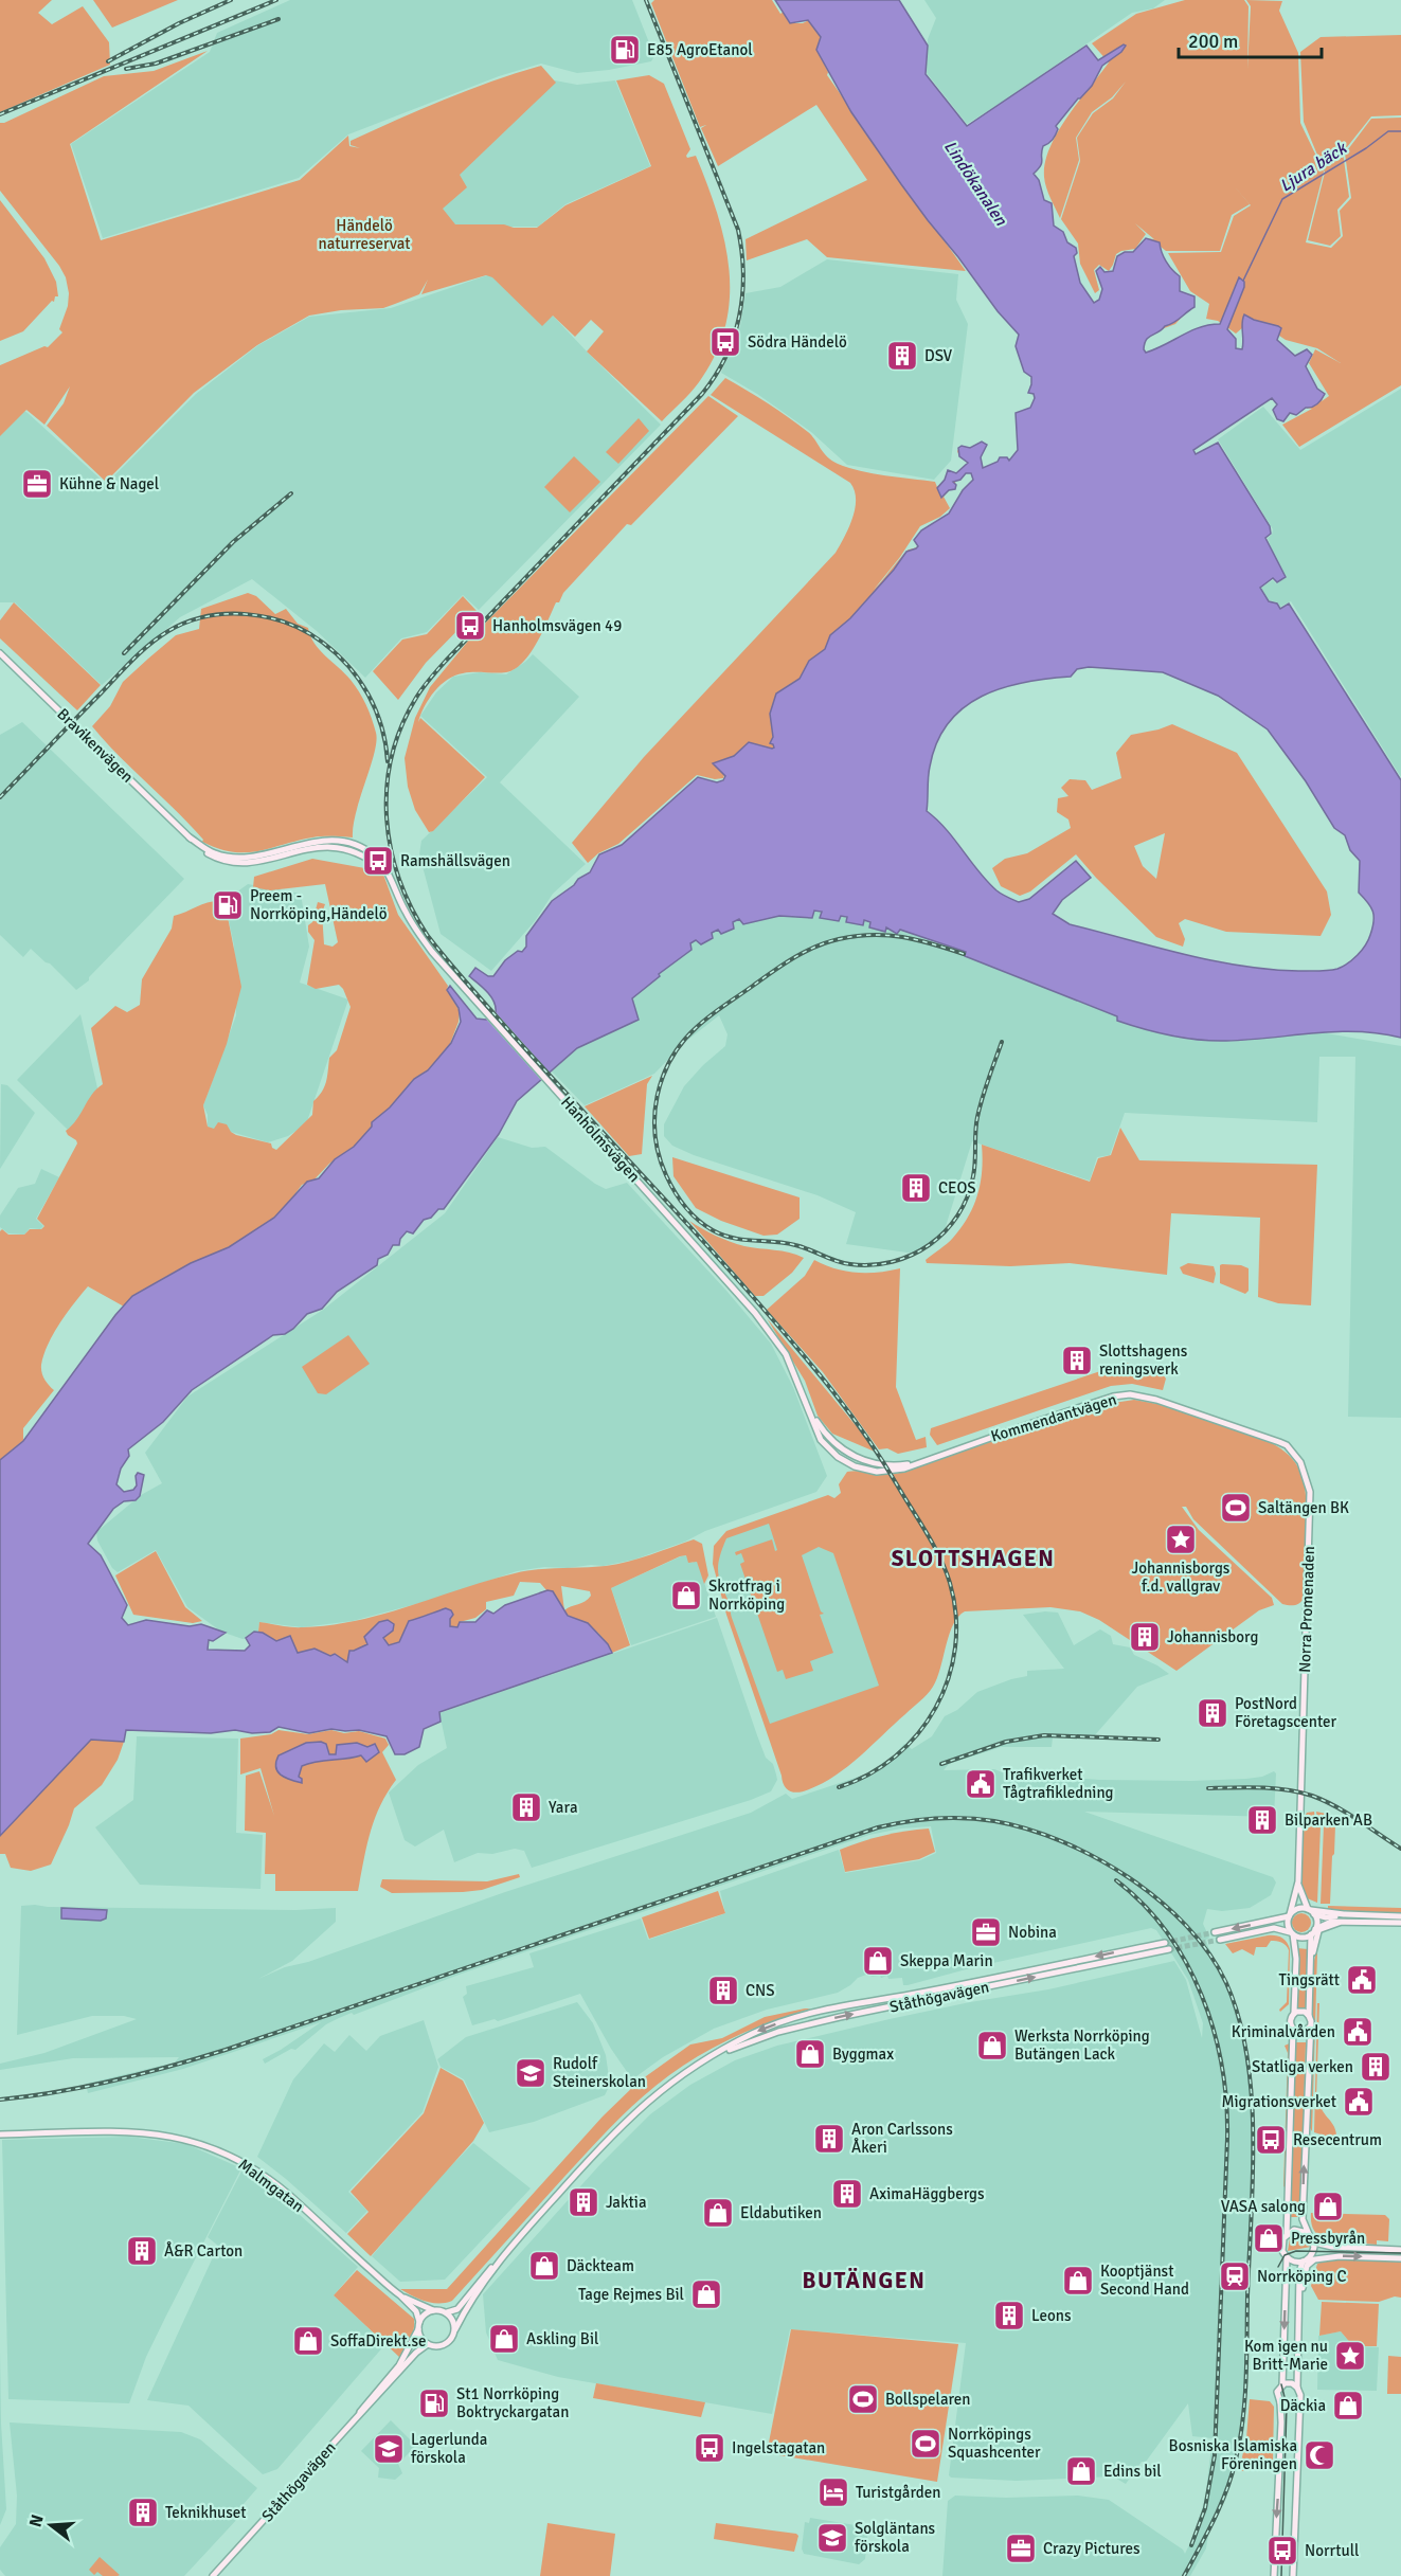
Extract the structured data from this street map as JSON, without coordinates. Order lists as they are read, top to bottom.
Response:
{
  "streets": {
    "main road": [
      "Bravikenvägen",
      "Hanholmsvägen",
      "Kommendantvägen",
      "Norra Promenaden",
      "Ståthögavägen",
      "Malmgatan"
    ]
  },
  "crossings": [
    ["Bravikenvägen", "Hanholmsvägen"],
    ["Hanholmsvägen", "Kommendantvägen"],
    ["Kommendantvägen", "Norra Promenaden"],
    ["Ståthögavägen", "Malmgatan"]
  ],
  "districts": ["SLOTTSHAGEN", "BUTÄNGEN"],
  "water": ["Ljura bäck", "Lindökanalen"],
  "parks": ["Händelö naturreservat"],
  "places": {
    "fuel station": ["E85 AgroEtanol", "Preem - Norrköping,Händelö", "St1 Norrköping Boktryckargatan"],
    "bus stop": [
      "Södra Händelö",
      "Hanholmsvägen 49",
      "Ramshällsvägen",
      "Resecentrum",
      "Ingelstagatan",
      "Norrtull"
    ],
    "building": [
      "DSV",
      "CEOS",
      "Slottshagens reningsverk",
      "Johannisborg",
      "PostNord Företagscenter",
      "Yara",
      "Bilparken AB",
      "CNS",
      "Statliga verken",
      "Aron Carlssons Åkeri",
      "AximaHäggbergs",
      "Jaktia",
      "Å&R Carton",
      "Leons",
      "Teknikhuset"
    ],
    "office": ["Kühne & Nagel", "Nobina", "Crazy Pictures"],
    "sports": ["Saltängen BK", "Bollspelaren", "Norrköpings Squashcenter"],
    "place": ["Johannisborgs f.d. vallgrav", "Kom igen nu Britt-Marie"],
    "shop": [
      "Skrotfrag i Norrköping",
      "Skeppa Marin",
      "Werksta Norrköping Butängen Lack",
      "Byggmax",
      "VASA salong",
      "Eldabutiken",
      "Pressbyrån",
      "Däckteam",
      "Kooptjänst Second Hand",
      "Tage Rejmes Bil",
      "Askling Bil",
      "SoffaDirekt.se",
      "Däckia",
      "Edins bil"
    ],
    "public building": [
      "Trafikverket Tågtrafikledning",
      "Tingsrätt",
      "Kriminalvården",
      "Migrationsverket"
    ],
    "school or university": ["Rudolf Steinerskolan", "Lagerlunda förskola", "Solgläntans förskola"],
    "station": ["Norrköping C"],
    "mosque": ["Bosniska Islamiska Föreningen"],
    "hotel": ["Turistgården"]
  },
  "scale_bar": "200 m",
  "north": "left"
}
